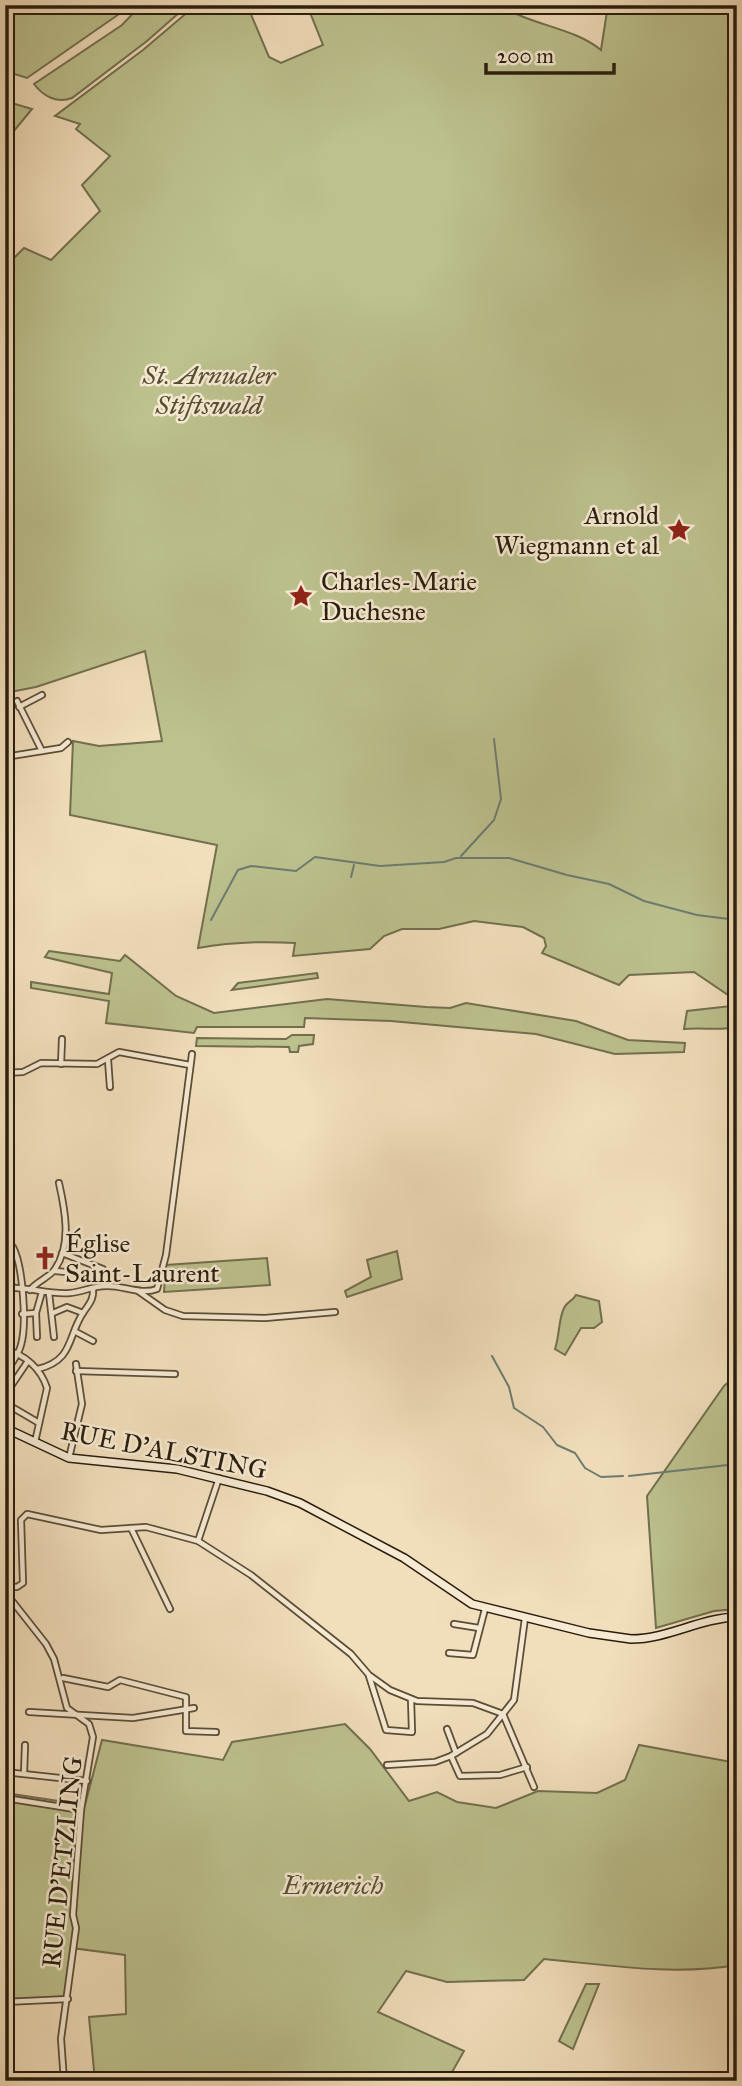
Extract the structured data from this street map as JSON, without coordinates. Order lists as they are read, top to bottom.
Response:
{
  "streets": {
    "main road": ["RUE D'ALSTING"],
    "street": ["RUE D'ETZLING"]
  },
  "parks": ["St. Arnualer Stiftswald", "Ermerich"],
  "places": {
    "place": ["Arnold Wiegmann et al", "Charles-Marie Duchesne"],
    "church": ["Église Saint-Laurent"]
  },
  "scale_bar": "200 m"
}
